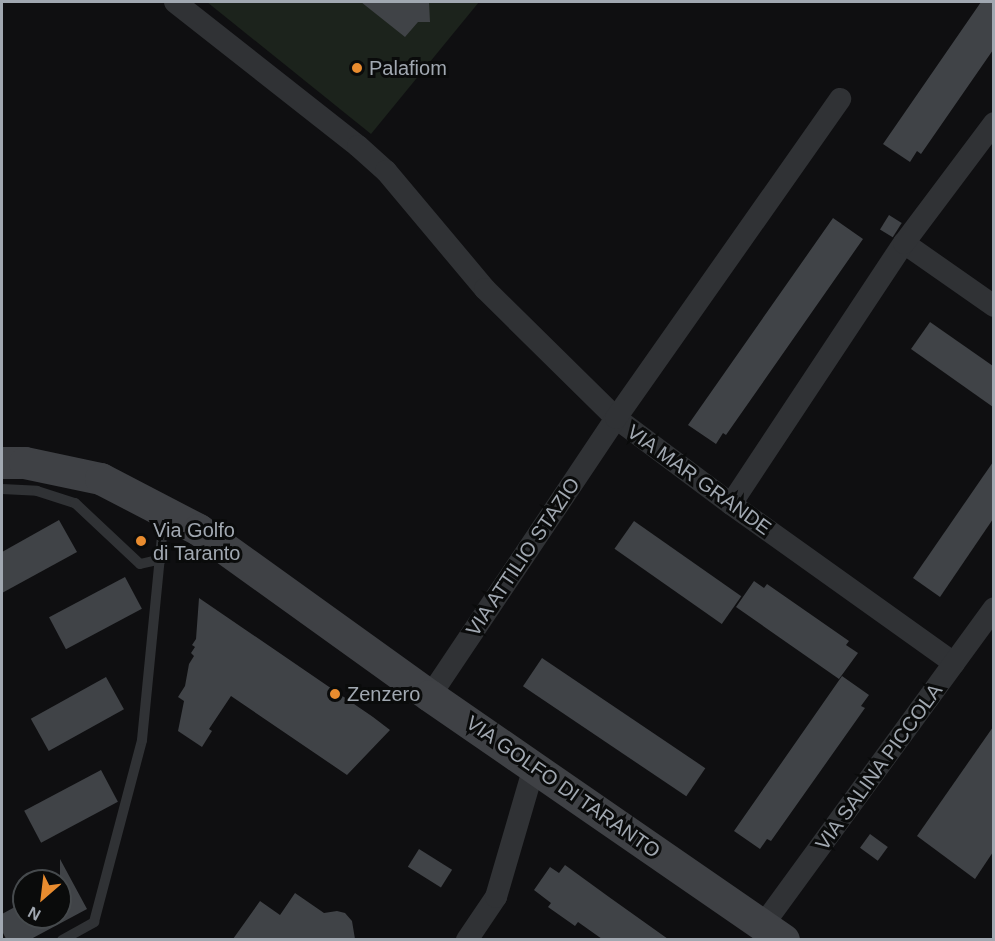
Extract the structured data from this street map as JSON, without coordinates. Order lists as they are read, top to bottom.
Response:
{
  "streets": {
    "street": [
      "VIA MAR GRANDE",
      "VIA ATTILIO STAZIO",
      "VIA SALINA PICCOLA",
      "VIA GOLFO DI TARANTO"
    ]
  },
  "crossings": [
    ["VIA MAR GRANDE", "VIA ATTILIO STAZIO"],
    ["VIA MAR GRANDE", "VIA SALINA PICCOLA"],
    ["VIA ATTILIO STAZIO", "VIA GOLFO DI TARANTO"],
    ["VIA SALINA PICCOLA", "VIA GOLFO DI TARANTO"]
  ],
  "places": ["Palafiom", "Via Golfo di Taranto", "Zenzero"],
  "north": "bottom left"
}
